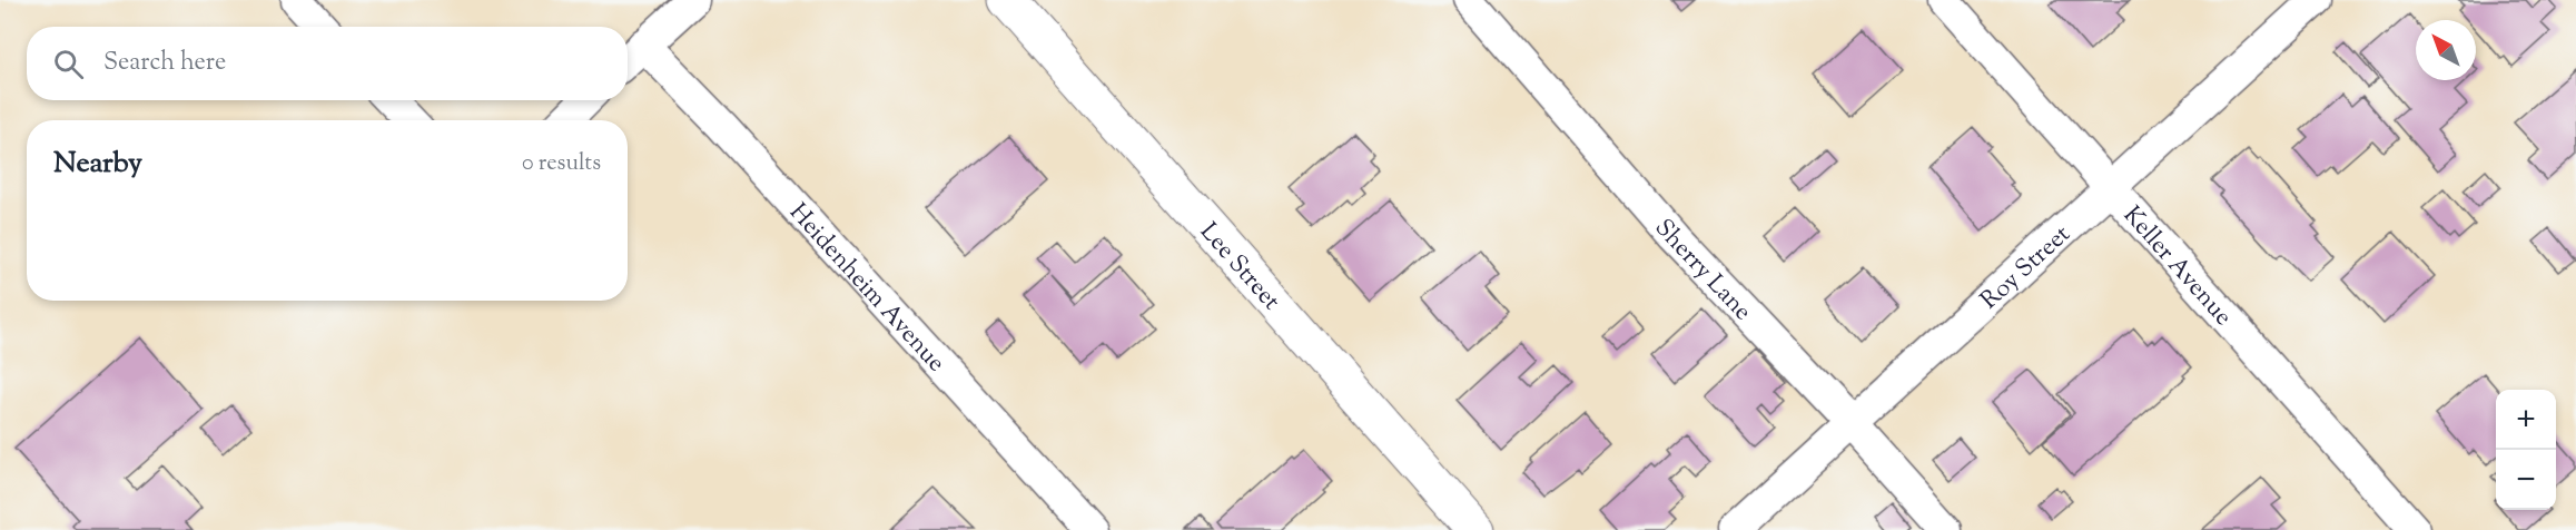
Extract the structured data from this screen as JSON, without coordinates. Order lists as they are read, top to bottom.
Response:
{
  "streets": {
    "street": [
      "Roy Street",
      "Lee Street",
      "Keller Avenue",
      "Sherry Lane",
      "Heidenheim Avenue"
    ]
  },
  "crossings": [
    ["Roy Street", "Keller Avenue"],
    ["Roy Street", "Sherry Lane"]
  ],
  "north": "top left",
  "page": {
    "search": "Search here",
    "heading": ["Nearby", "0 results"],
    "map_buttons": ["+", "−"]
  }
}
